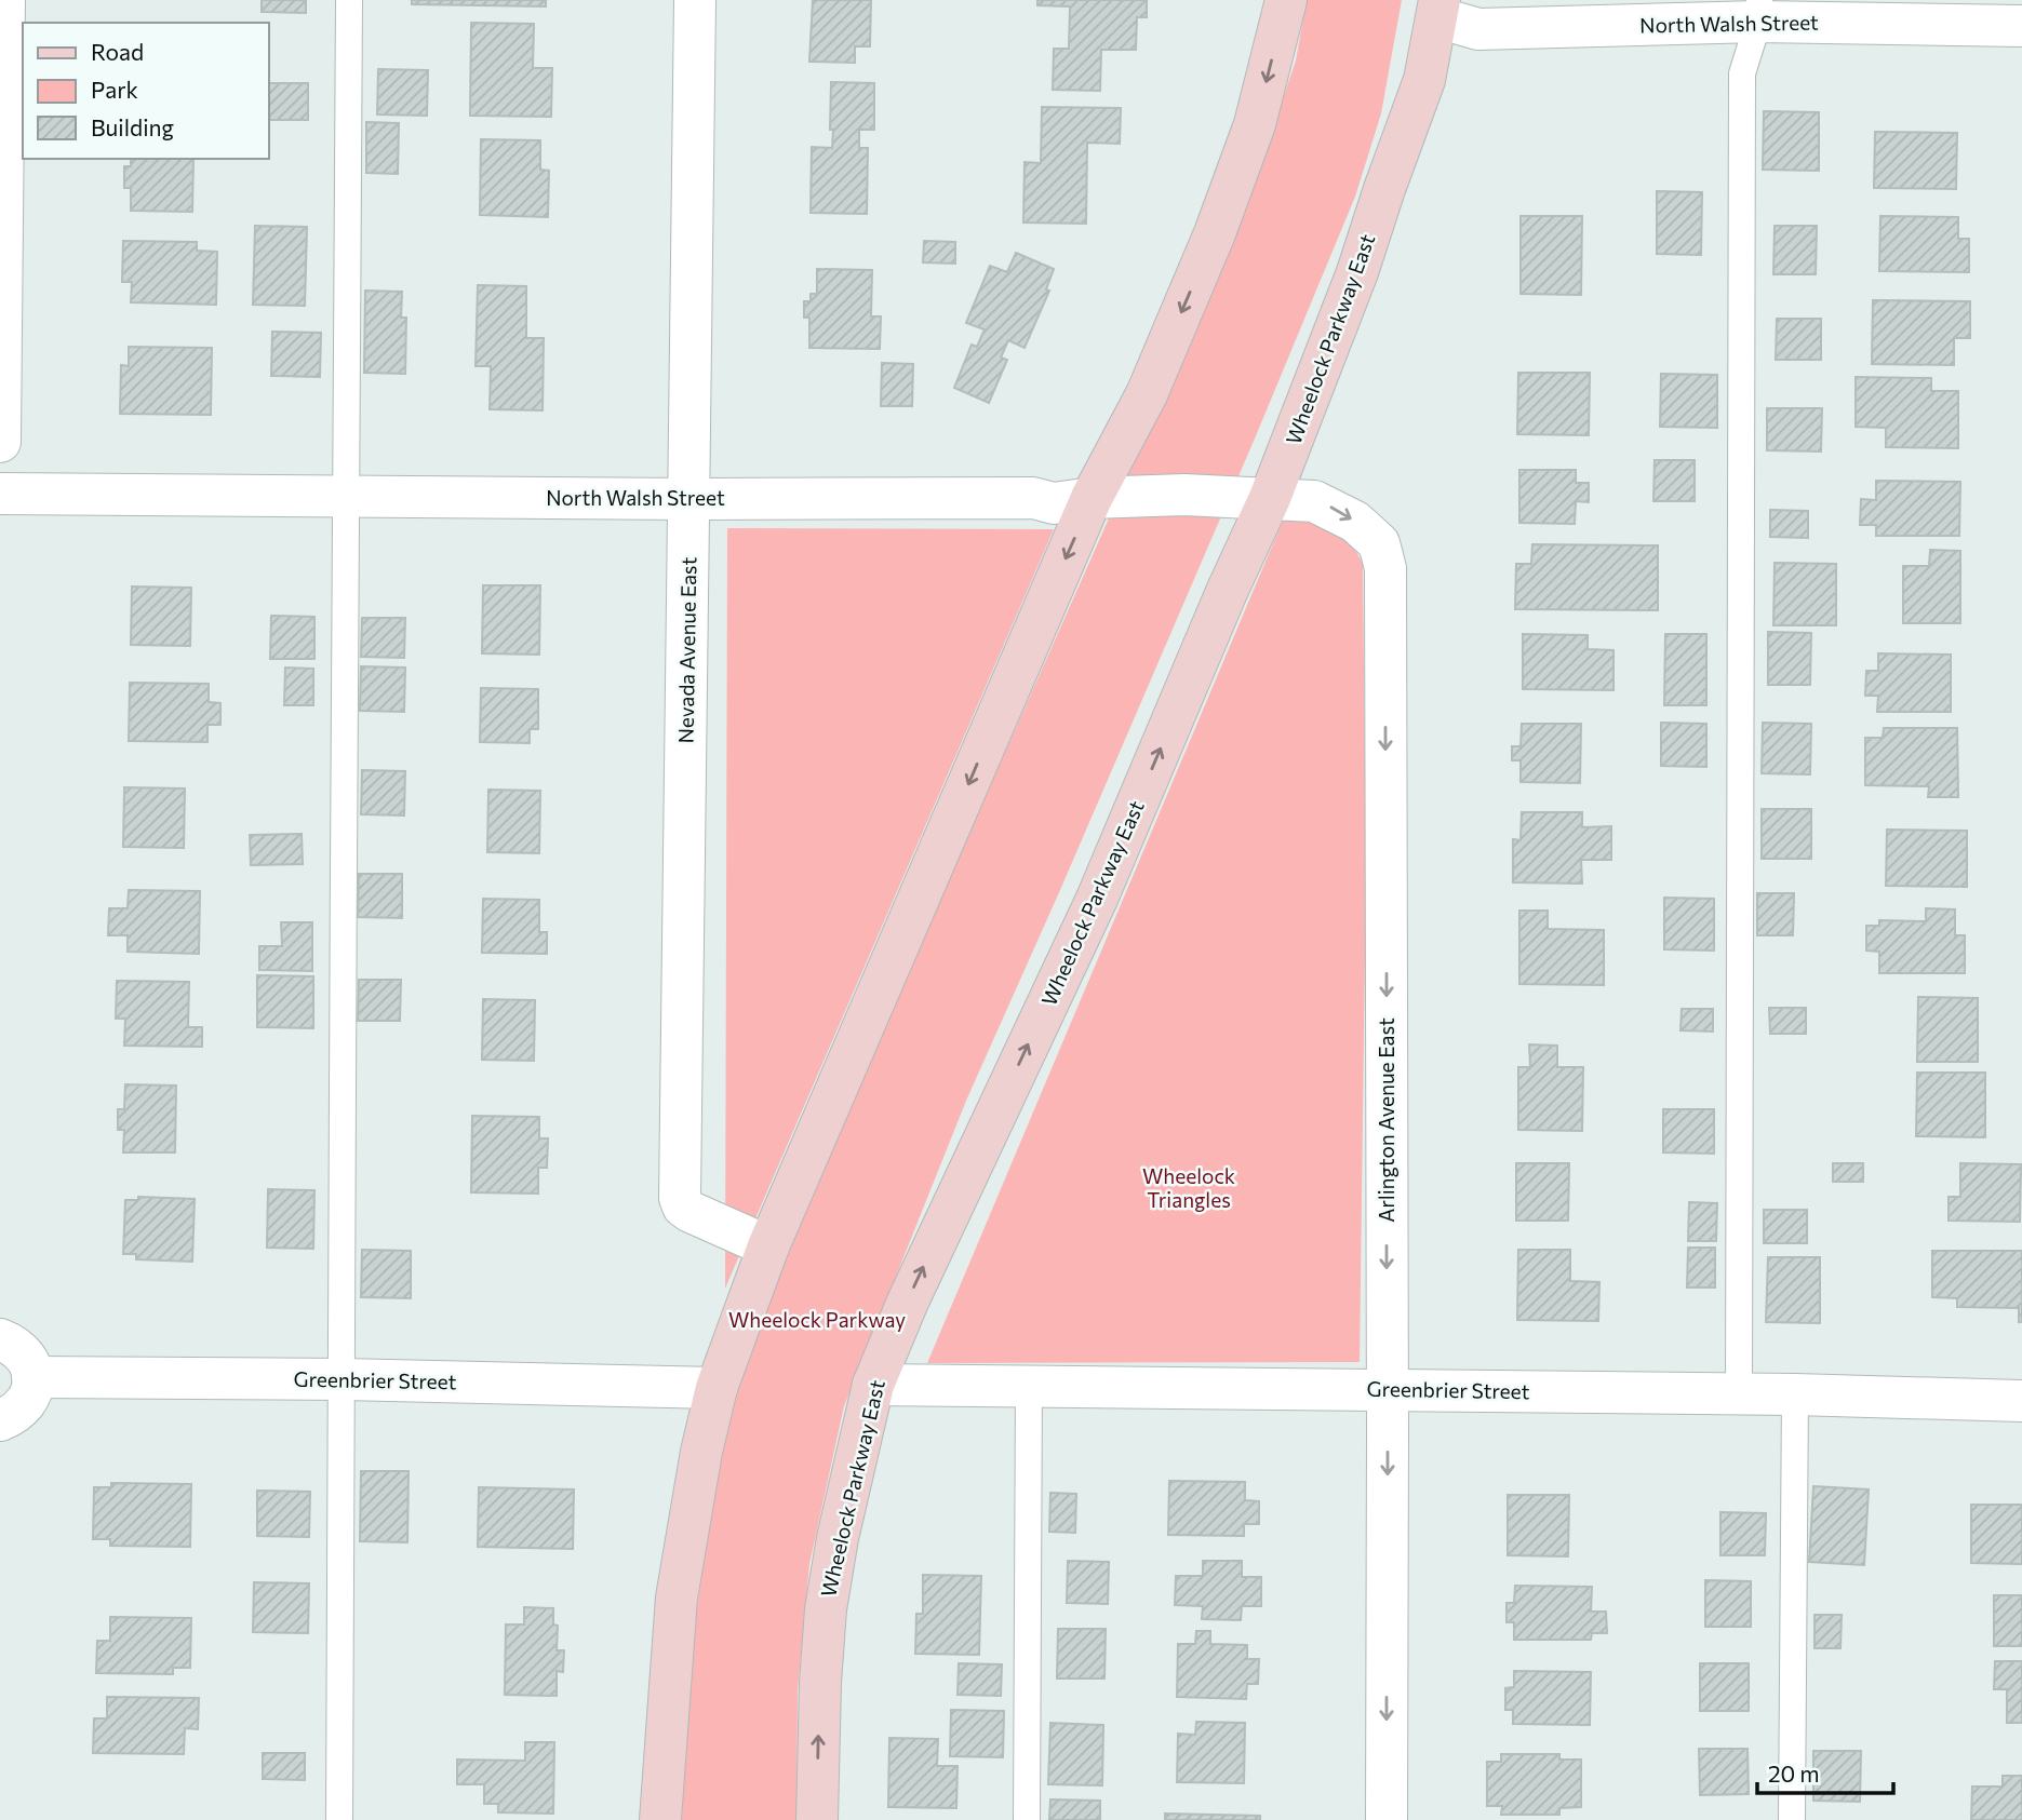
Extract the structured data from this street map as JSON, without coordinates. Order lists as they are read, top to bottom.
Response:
{
  "streets": {
    "street": [
      "North Walsh Street",
      "Wheelock Parkway East",
      "Nevada Avenue East",
      "Arlington Avenue East",
      "Greenbrier Street"
    ]
  },
  "crossings": [
    ["North Walsh Street", "Wheelock Parkway East"],
    ["North Walsh Street", "Nevada Avenue East"],
    ["North Walsh Street", "Arlington Avenue East"],
    ["Wheelock Parkway East", "Arlington Avenue East"],
    ["Wheelock Parkway East", "Greenbrier Street"],
    ["Arlington Avenue East", "Greenbrier Street"]
  ],
  "one_way": ["Arlington Avenue East"],
  "parks": ["Wheelock Triangles", "Wheelock Parkway"],
  "legend": ["Road", "Park", "Building"],
  "scale_bar": "20 m"
}
